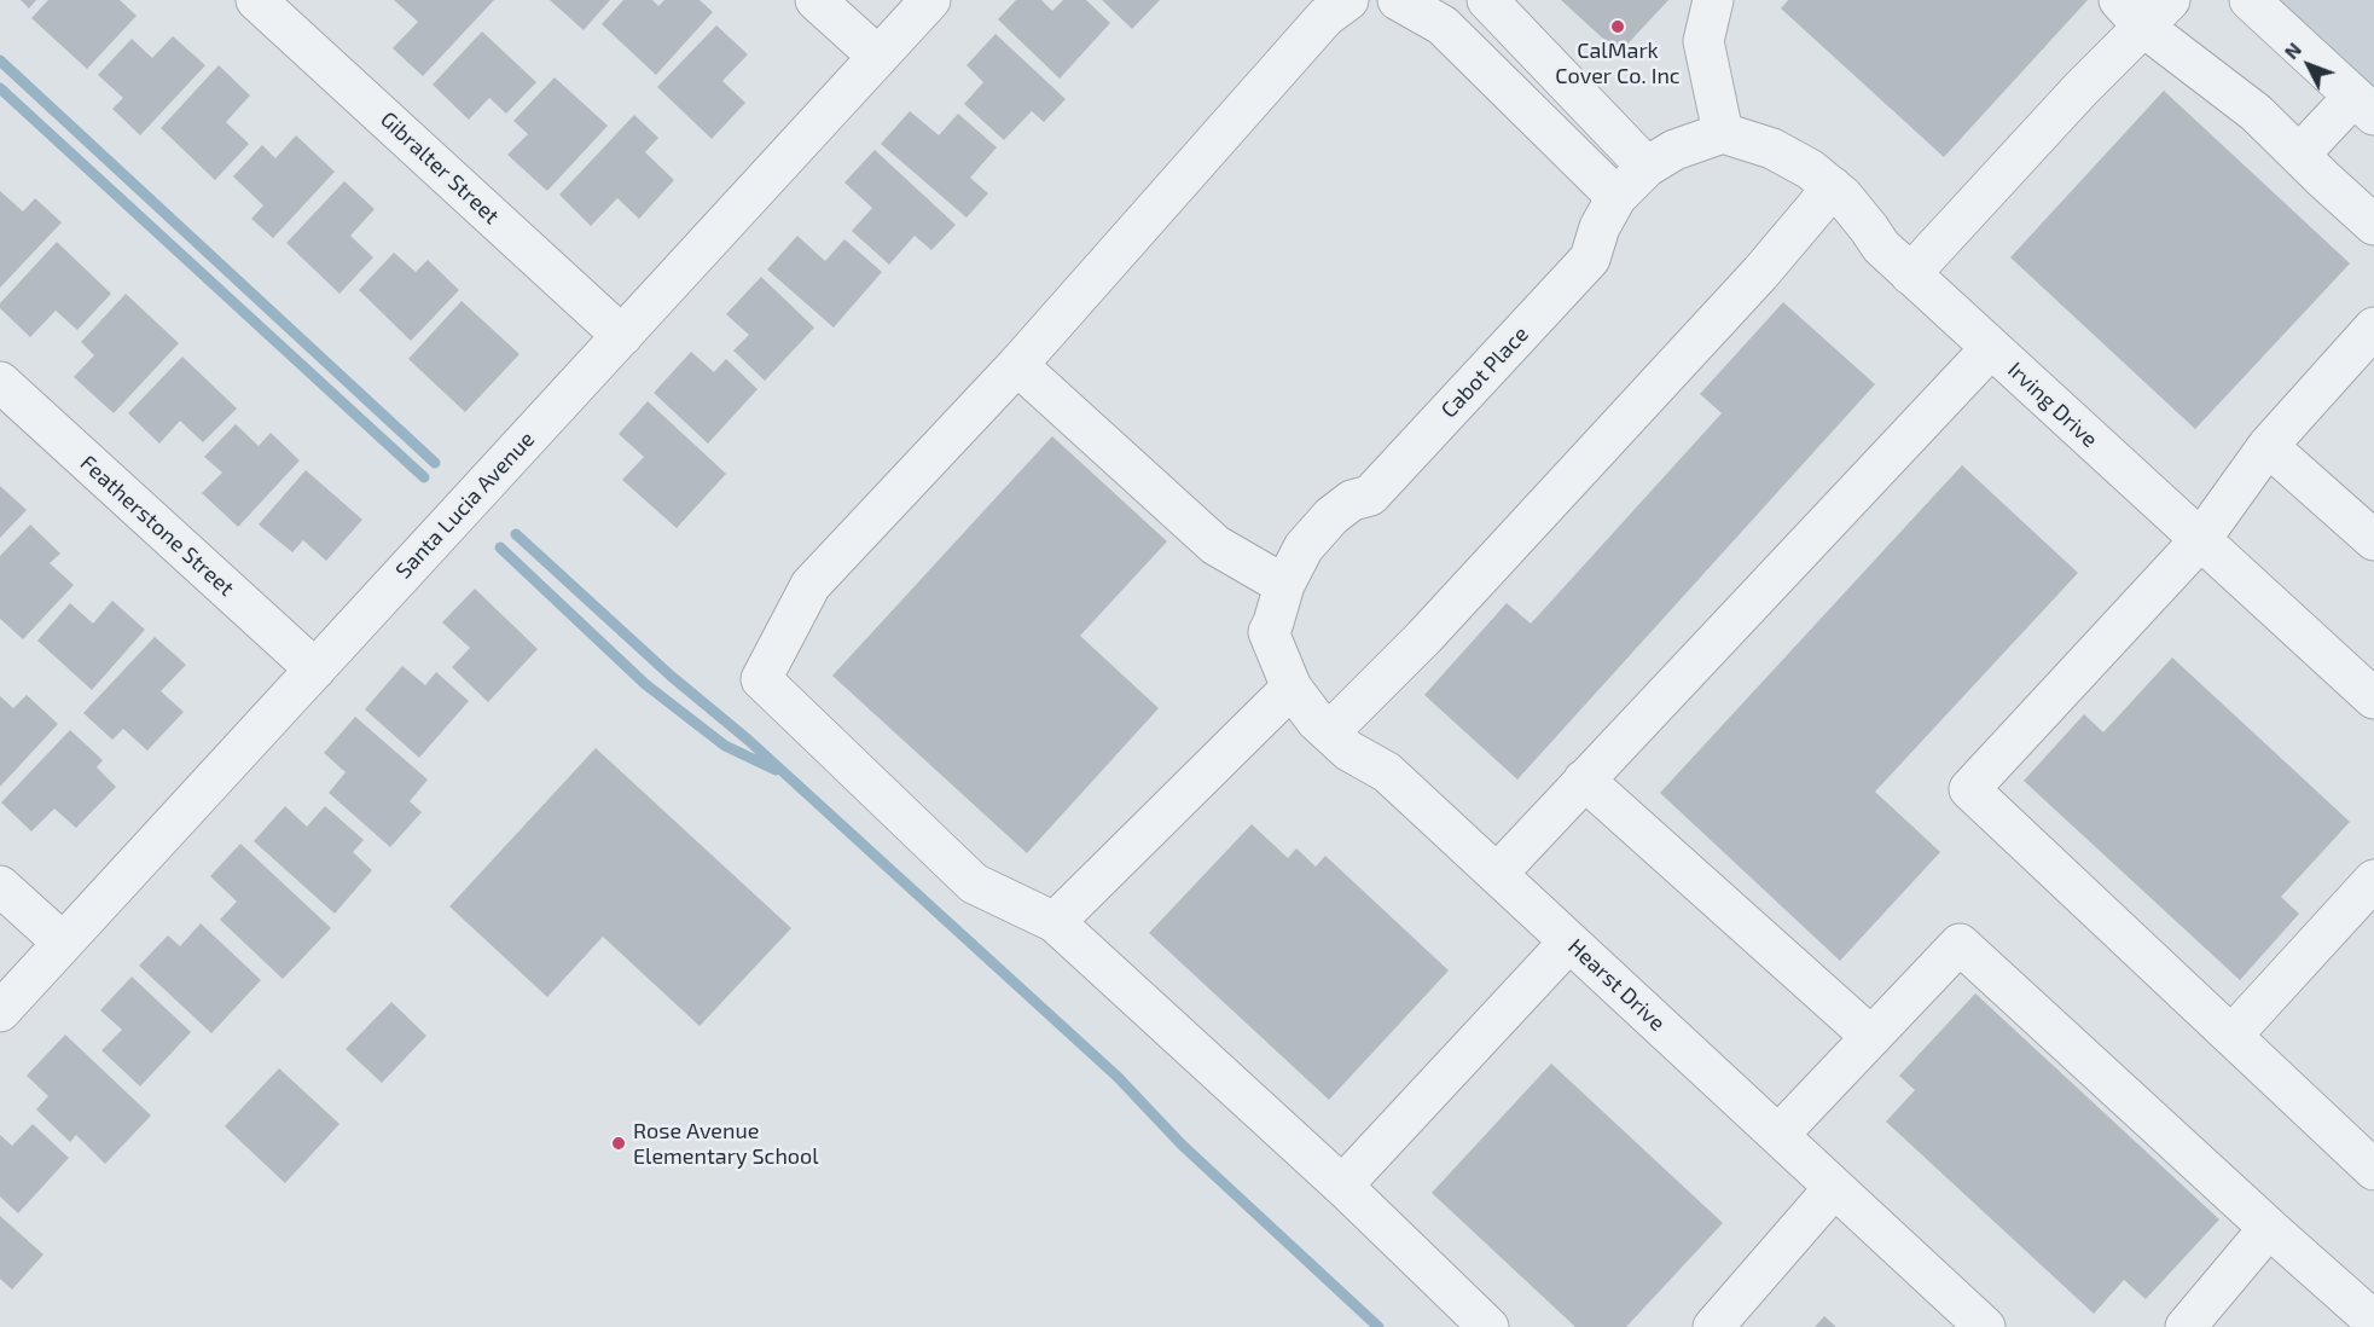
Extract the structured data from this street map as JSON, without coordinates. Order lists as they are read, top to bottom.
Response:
{
  "streets": {
    "street": [
      "Gibralter Street",
      "Cabot Place",
      "Irving Drive",
      "Santa Lucia Avenue",
      "Featherstone Street",
      "Hearst Drive"
    ]
  },
  "crossings": [
    ["Gibralter Street", "Santa Lucia Avenue"],
    ["Cabot Place", "Irving Drive"],
    ["Cabot Place", "Hearst Drive"],
    ["Santa Lucia Avenue", "Featherstone Street"]
  ],
  "places": ["CalMark Cover Co. Inc", "Rose Avenue Elementary School"],
  "north": "top left"
}
